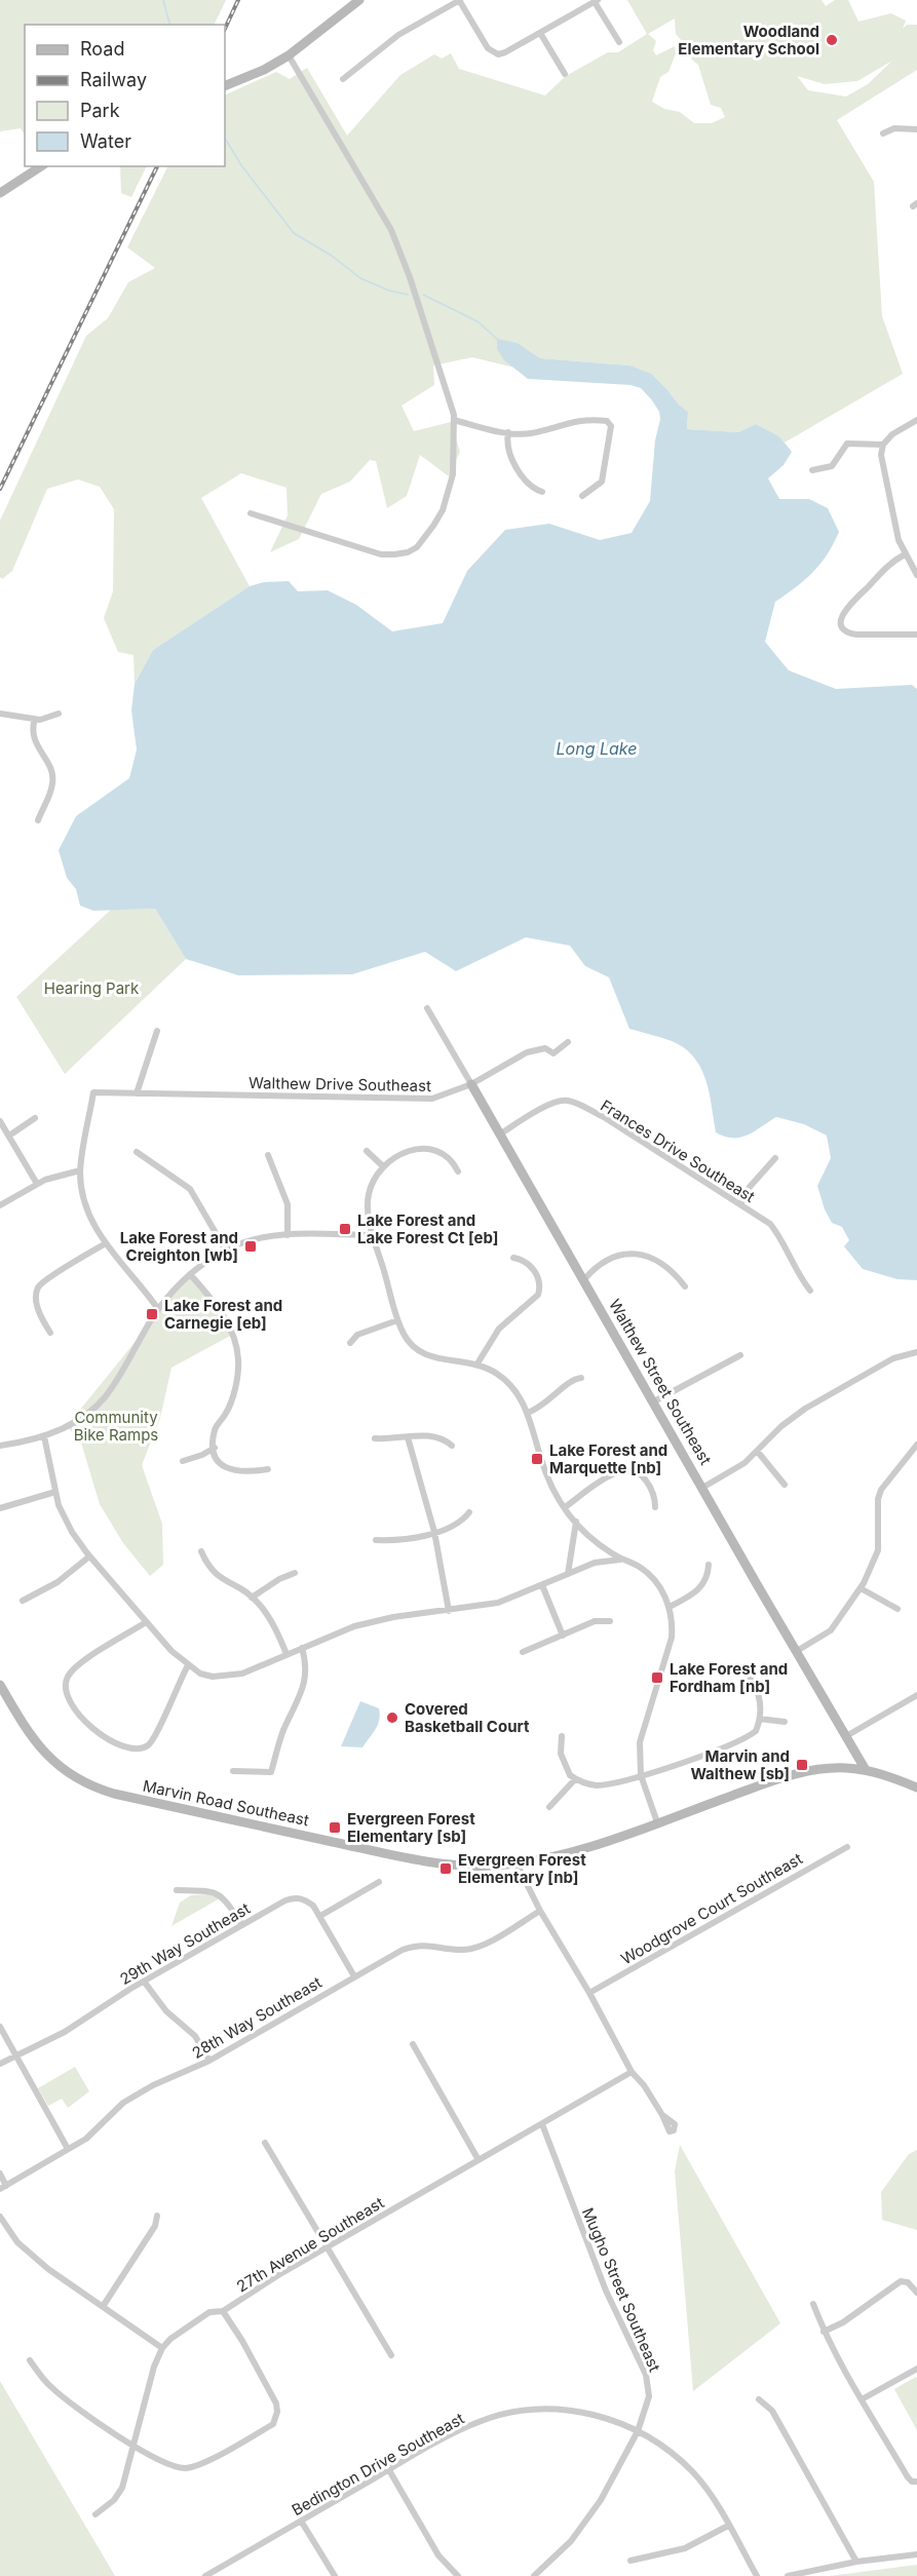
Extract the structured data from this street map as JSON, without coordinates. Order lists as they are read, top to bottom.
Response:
{
  "streets": {
    "street": [
      "Walthew Drive Southeast",
      "Frances Drive Southeast",
      "Walthew Street Southeast",
      "Marvin Road Southeast",
      "Woodgrove Court Southeast",
      "29th Way Southeast",
      "28th Way Southeast",
      "27th Avenue Southeast",
      "Mugho Street Southeast",
      "Bedington Drive Southeast"
    ]
  },
  "crossings": [
    ["Walthew Drive Southeast", "Walthew Street Southeast"],
    ["Frances Drive Southeast", "Walthew Street Southeast"],
    ["Walthew Street Southeast", "Marvin Road Southeast"],
    ["29th Way Southeast", "28th Way Southeast"],
    ["27th Avenue Southeast", "Mugho Street Southeast"],
    ["Mugho Street Southeast", "Bedington Drive Southeast"]
  ],
  "water": ["Long Lake"],
  "parks": ["Hearing Park", "Community Bike Ramps"],
  "places": {
    "other": ["Woodland Elementary School", "Covered Basketball Court"],
    "transit": [
      "Lake Forest and Lake Forest Ct [eb]",
      "Lake Forest and Creighton [wb]",
      "Lake Forest and Carnegie [eb]",
      "Lake Forest and Marquette [nb]",
      "Lake Forest and Fordham [nb]",
      "Marvin and Walthew [sb]",
      "Evergreen Forest Elementary [sb]",
      "Evergreen Forest Elementary [nb]"
    ]
  },
  "legend": [
    "Road",
    "Railway",
    "Park",
    "Water"
  ]
}
